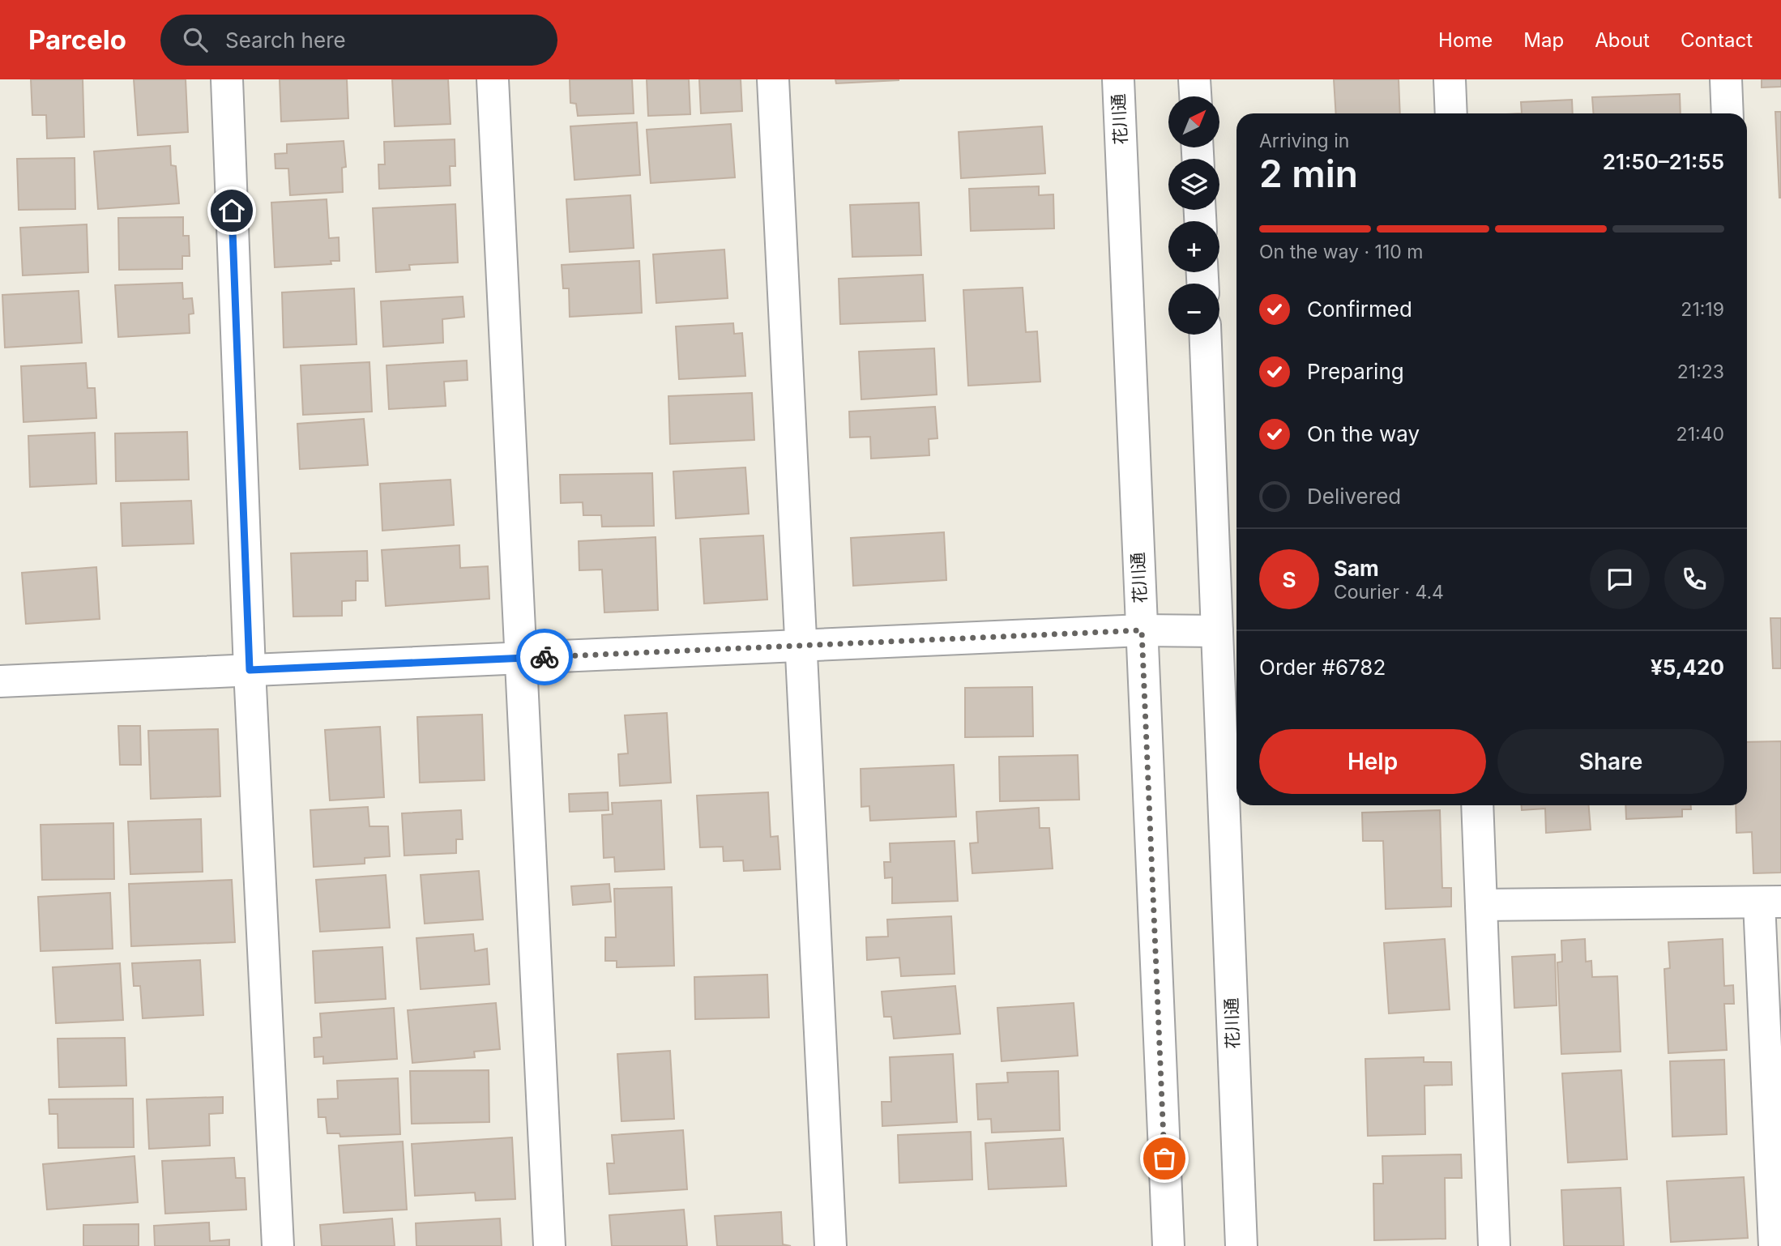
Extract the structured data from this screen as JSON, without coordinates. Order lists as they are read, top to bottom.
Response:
{
  "streets": {
    "street": ["花川通"]
  },
  "north": "top right",
  "page": {
    "header": "Parcelo",
    "search": "Search here",
    "nav": [
      "Home",
      "Map",
      "About",
      "Contact"
    ],
    "map_buttons": ["+", "−"],
    "heading": ["2 min", "Arriving in", "21:50–21:55"],
    "panel": [
      "Sam",
      "Courier · 4.4",
      "Order #6782",
      "¥5,420"
    ],
    "bar": "On the way · 110 m",
    "list": [
      ["Confirmed", "21:19"],
      ["Preparing", "21:23"],
      ["On the way", "21:40"],
      "Delivered"
    ],
    "round": "S",
    "buttons": ["Help", "Share"]
  }
}
